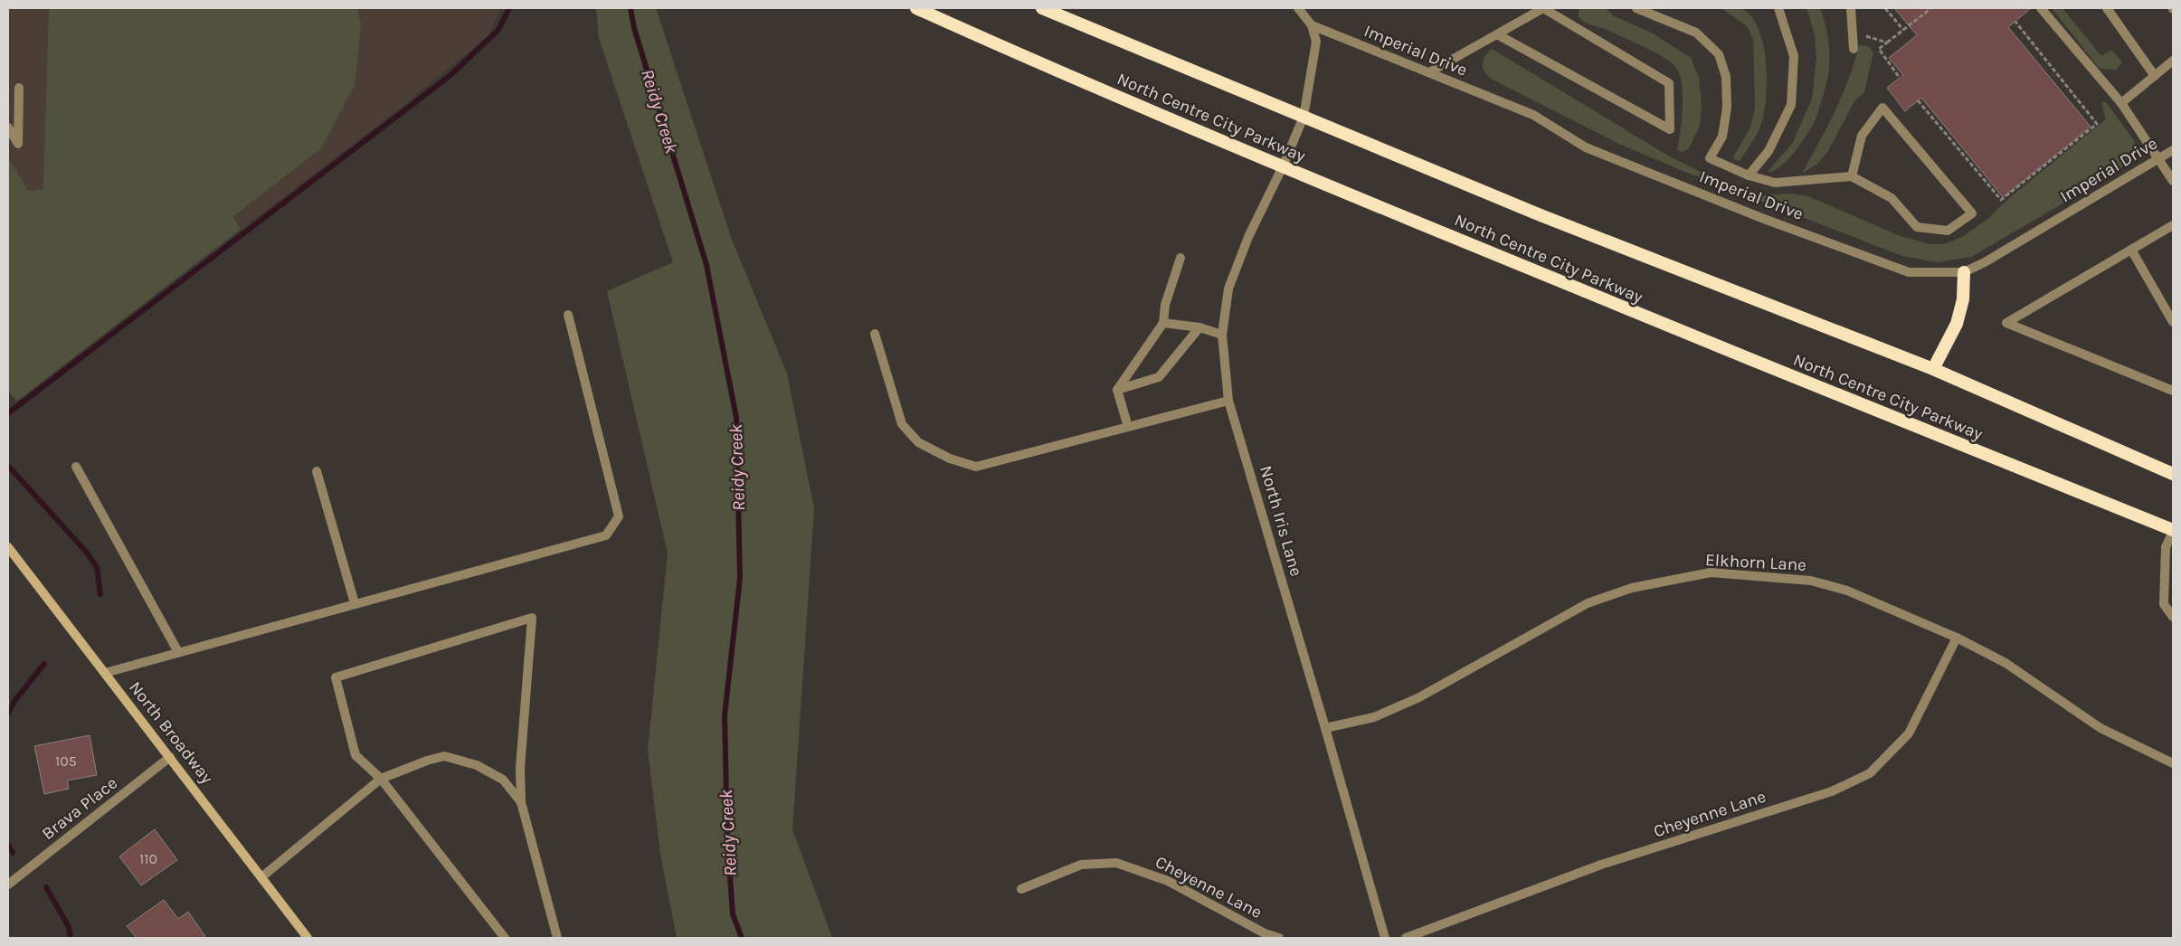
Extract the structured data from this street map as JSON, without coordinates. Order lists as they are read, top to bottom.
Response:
{
  "streets": {
    "highway": ["North Centre City Parkway"],
    "main road": ["North Broadway"],
    "street": [
      "Imperial Drive",
      "North Iris Lane",
      "Elkhorn Lane",
      "Brava Place",
      "Cheyenne Lane"
    ]
  },
  "crossings": [
    ["Imperial Drive", "North Iris Lane"],
    ["North Centre City Parkway", "North Iris Lane"],
    ["North Iris Lane", "Elkhorn Lane"],
    ["Elkhorn Lane", "Cheyenne Lane"],
    ["North Broadway", "Brava Place"]
  ],
  "water": ["Reidy Creek"],
  "house_numbers": ["105", "110"]
}
